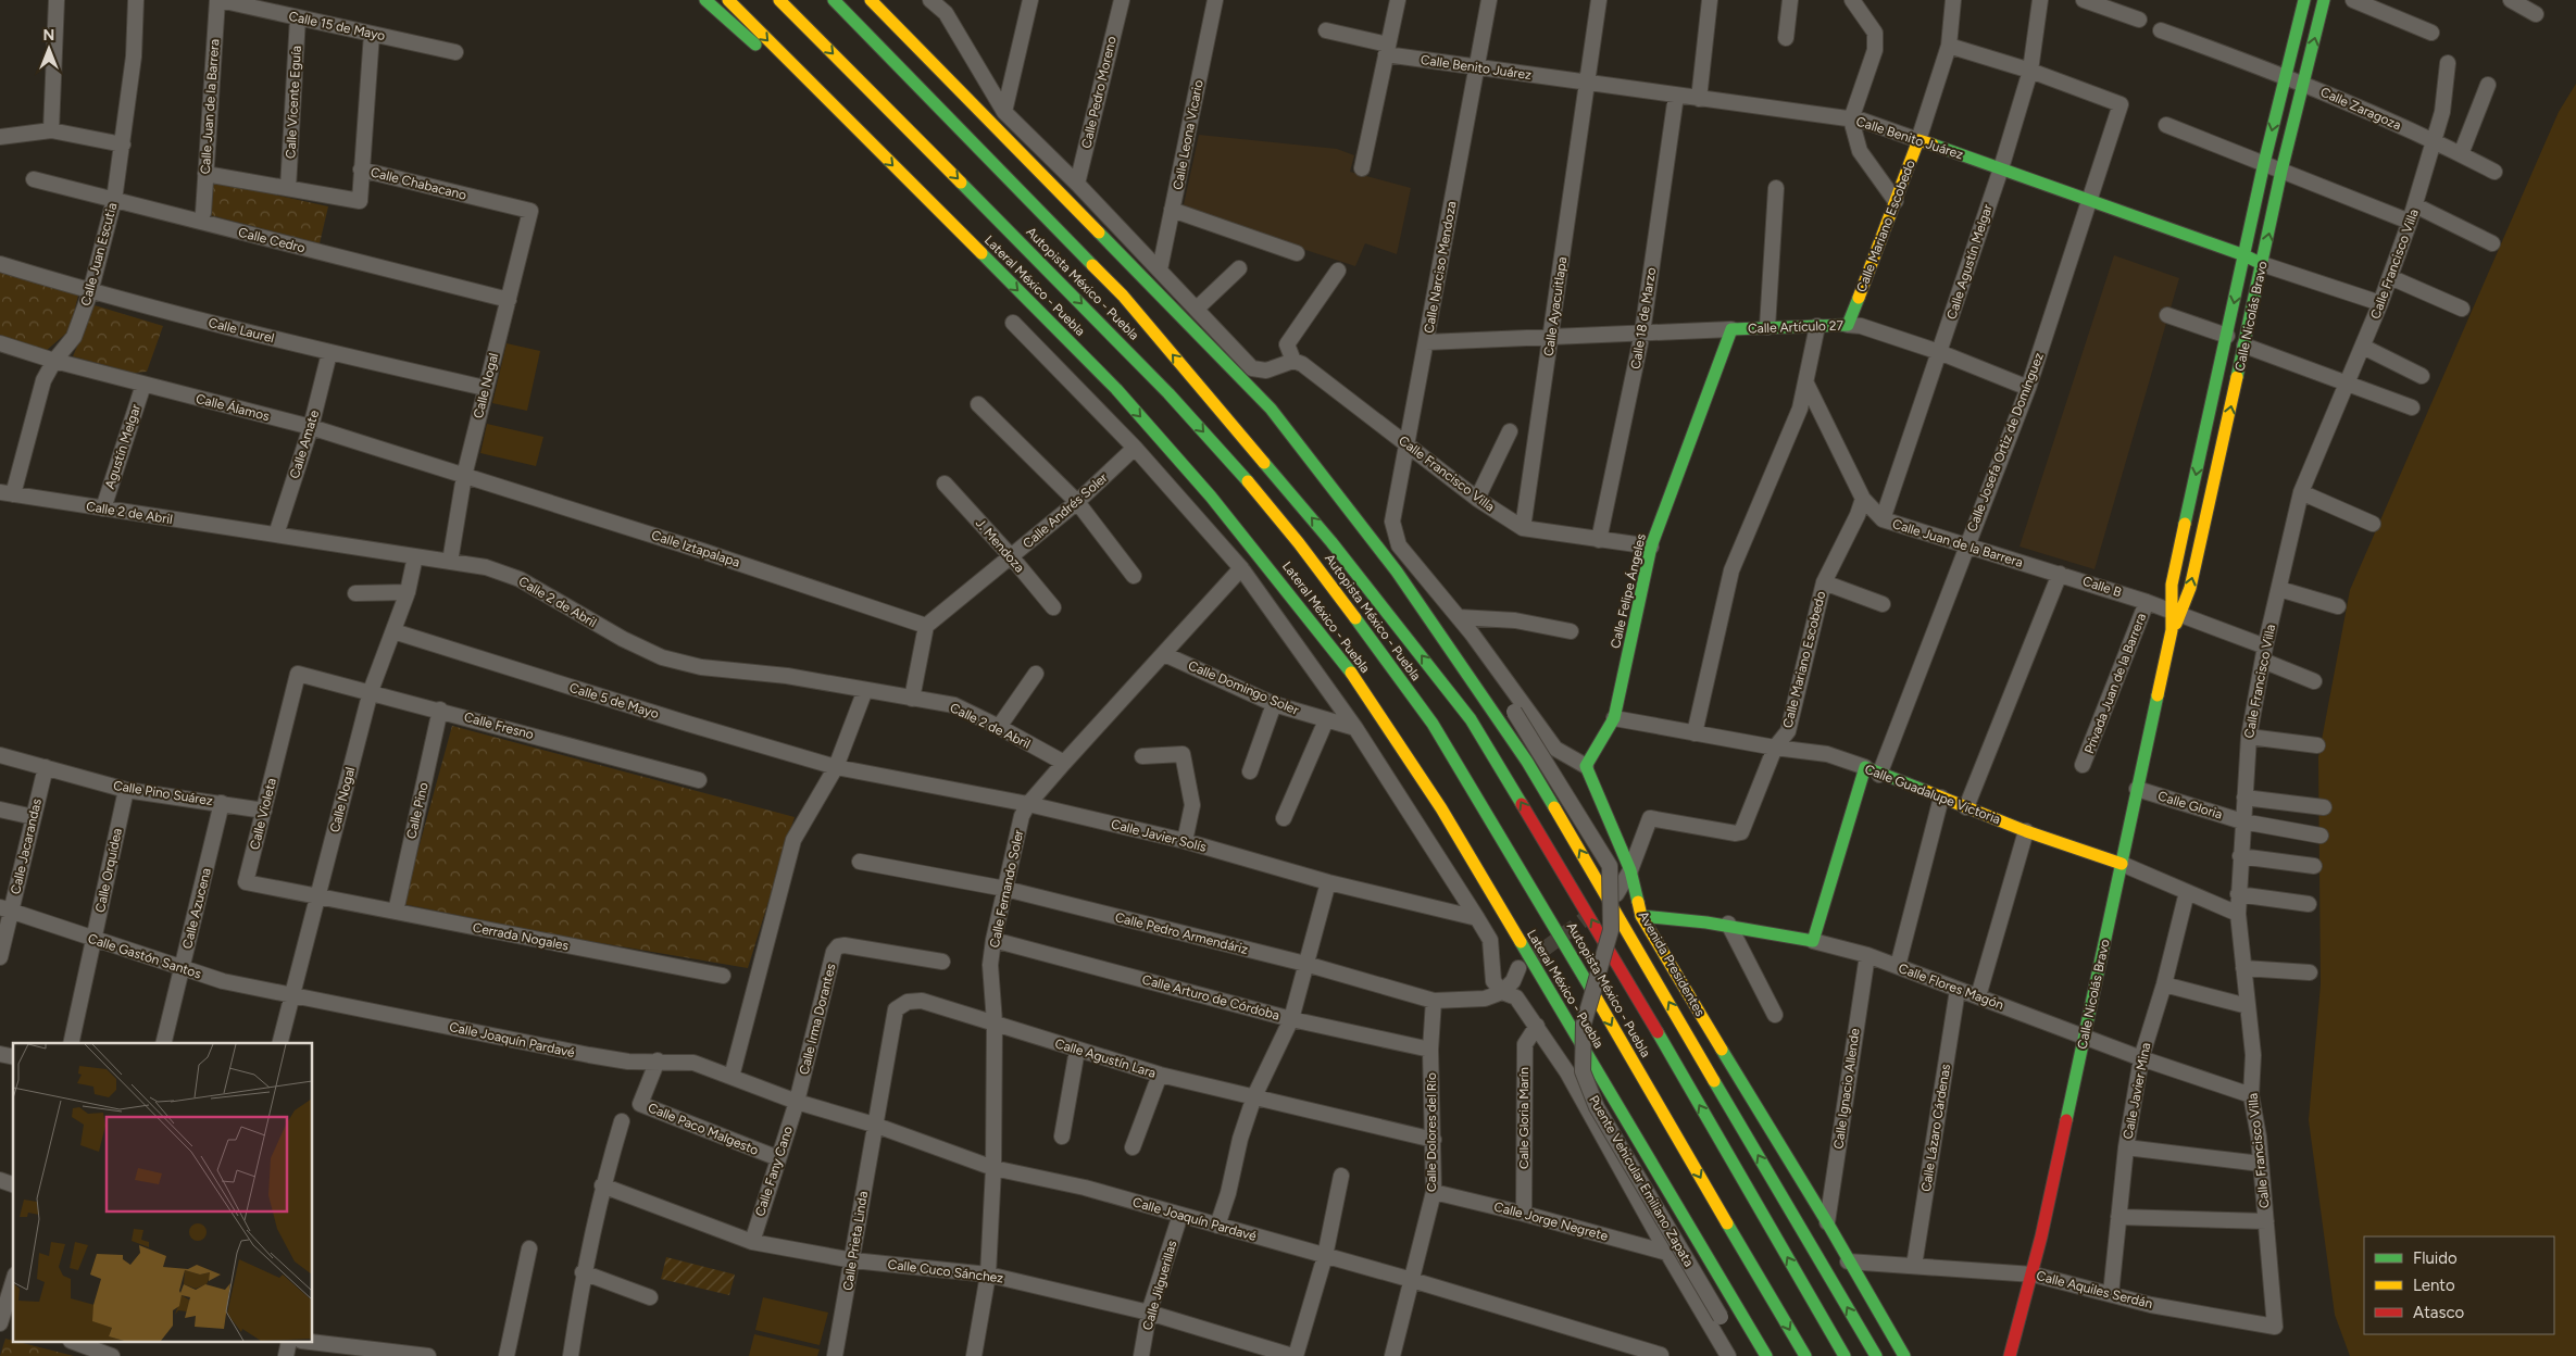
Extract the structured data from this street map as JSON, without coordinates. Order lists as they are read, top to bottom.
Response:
{
  "streets": {
    "main road": [
      "Calle Benito Juárez",
      "Calle Mariano Escobedo",
      "Autopista México - Puebla",
      "Lateral México - Puebla",
      "Calle Nicolás Bravo",
      "Calle Artículo 27",
      "Calle Josefa Ortiz de Domínguez",
      "Calle Felipe Ángeles",
      "Calle Guadalupe Victoria",
      "Avenida Presidentes",
      "Calle Flores Magón"
    ],
    "street": [
      "Calle 15 de Mayo",
      "Calle Pedro Moreno",
      "Calle Vicente Eguía",
      "Calle Juan de la Barrera",
      "Calle Zaragoza",
      "Calle Leona Vicario",
      "Calle Chabacano",
      "Calle Cedro",
      "Calle Juan Escutia",
      "Calle Agustín Melgar",
      "Calle Francisco Villa",
      "Calle Narciso Mendoza",
      "Calle Ayacuitlapa",
      "Calle 18 de Marzo",
      "Calle Laurel",
      "Calle Nogal",
      "Calle Álamos",
      "Calle Amate",
      "Agustín Melgar",
      "Calle Andrés Soler",
      "Calle 2 de Abril",
      "J. Mendoza",
      "Calle Iztapalapa",
      "Calle B",
      "Privada Juan de la Barrera",
      "Calle Domingo Soler",
      "Calle 5 de Mayo",
      "Calle Fresno",
      "Calle Pino Suárez",
      "Calle Gloria",
      "Calle Pino",
      "Calle Violeta",
      "Calle Javier Solís",
      "Calle Jacarandas",
      "Calle Orquídea",
      "Calle Fernando Soler",
      "Calle Azucena",
      "Calle Pedro Armendáriz",
      "Cerrada Nogales",
      "Calle Gastón Santos",
      "Calle Arturo de Córdoba",
      "Calle Irma Dorantes",
      "Calle Joaquín Pardavé",
      "Calle Agustín Lara",
      "Calle Ignacio Allende",
      "Calle Javier Mina",
      "Calle Gloria Marín",
      "Calle Lázaro Cárdenas",
      "Calle Paco Malgesto",
      "Calle Dolores del Río",
      "Calle Fany Cano",
      "Puente Vehicular Emiliano Zapata",
      "Calle Jorge Negrete",
      "Calle Prieta Linda",
      "Calle Cuco Sánchez",
      "Calle Jilguerillas",
      "Calle Aquiles Serdán"
    ]
  },
  "crossings": [
    ["Calle 15 de Mayo", "Calle Vicente Eguía"],
    ["Calle 15 de Mayo", "Calle Juan de la Barrera"],
    ["Calle Benito Juárez", "Calle Mariano Escobedo"],
    ["Calle Benito Juárez", "Calle Agustín Melgar"],
    ["Calle Benito Juárez", "Calle Francisco Villa"],
    ["Calle Benito Juárez", "Calle Narciso Mendoza"],
    ["Calle Benito Juárez", "Calle Ayacuitlapa"],
    ["Calle Benito Juárez", "Calle Nicolás Bravo"],
    ["Calle Benito Juárez", "Calle 18 de Marzo"],
    ["Calle Benito Juárez", "Calle Josefa Ortiz de Domínguez"],
    ["Calle Vicente Eguía", "Calle Chabacano"],
    ["Calle Juan de la Barrera", "Calle Chabacano"],
    ["Calle Juan de la Barrera", "Calle Mariano Escobedo"],
    ["Calle Juan de la Barrera", "Calle Agustín Melgar"],
    ["Calle Juan de la Barrera", "Calle Josefa Ortiz de Domínguez"],
    ["Calle Juan de la Barrera", "Calle B"],
    ["Calle Zaragoza", "Calle Francisco Villa"],
    ["Calle Zaragoza", "Calle Nicolás Bravo"],
    ["Calle Chabacano", "Calle Nogal"],
    ["Calle Mariano Escobedo", "Calle Artículo 27"],
    ["Calle Mariano Escobedo", "Calle Guadalupe Victoria"],
    ["Calle Mariano Escobedo", "Avenida Presidentes"],
    ["Calle Cedro", "Calle Juan Escutia"],
    ["Calle Cedro", "Calle Nogal"],
    ["Calle Juan Escutia", "Calle Laurel"],
    ["Calle Juan Escutia", "Calle Álamos"],
    ["Calle Juan Escutia", "Calle 2 de Abril"],
    ["Calle Agustín Melgar", "Calle Artículo 27"],
    ["Calle Agustín Melgar", "Calle Josefa Ortiz de Domínguez"],
    ["Calle Francisco Villa", "Calle Narciso Mendoza"],
    ["Calle Francisco Villa", "Calle Ayacuitlapa"],
    ["Calle Francisco Villa", "Calle 18 de Marzo"],
    ["Calle Francisco Villa", "Calle B"],
    ["Calle Francisco Villa", "Calle Felipe Ángeles"],
    ["Calle Francisco Villa", "Calle Guadalupe Victoria"],
    ["Calle Francisco Villa", "Calle Gloria"],
    ["Calle Francisco Villa", "Calle Flores Magón"],
    ["Calle Francisco Villa", "Calle Aquiles Serdán"],
    ["Calle Narciso Mendoza", "Calle Artículo 27"],
    ["Calle Ayacuitlapa", "Calle Artículo 27"],
    ["Calle Nicolás Bravo", "Calle B"],
    ["Calle Nicolás Bravo", "Calle Guadalupe Victoria"],
    ["Calle Nicolás Bravo", "Calle Gloria"],
    ["Calle Nicolás Bravo", "Calle Flores Magón"],
    ["Calle Nicolás Bravo", "Calle Aquiles Serdán"],
    ["Calle 18 de Marzo", "Calle Artículo 27"],
    ["Calle Artículo 27", "Calle Josefa Ortiz de Domínguez"],
    ["Calle Artículo 27", "Calle Felipe Ángeles"],
    ["Calle Laurel", "Calle Nogal"],
    ["Calle Laurel", "Calle Amate"],
    ["Calle Nogal", "Calle Álamos"],
    ["Calle Nogal", "Calle 2 de Abril"],
    ["Calle Nogal", "Calle Iztapalapa"],
    ["Calle Nogal", "Calle 5 de Mayo"],
    ["Calle Nogal", "Calle Fresno"],
    ["Calle Nogal", "Calle Violeta"],
    ["Calle Nogal", "Cerrada Nogales"],
    ["Calle Nogal", "Calle Gastón Santos"],
    ["Calle Nogal", "Calle Joaquín Pardavé"],
    ["Calle Álamos", "Calle Amate"],
    ["Calle Álamos", "Agustín Melgar"],
    ["Calle Álamos", "Calle Iztapalapa"],
    ["Calle Josefa Ortiz de Domínguez", "Calle Guadalupe Victoria"],
    ["Calle Josefa Ortiz de Domínguez", "Calle Flores Magón"],
    ["Calle Amate", "Calle 2 de Abril"],
    ["Agustín Melgar", "Calle 2 de Abril"],
    ["Calle Andrés Soler", "J. Mendoza"],
    ["Calle Andrés Soler", "Calle Iztapalapa"],
    ["Calle 2 de Abril", "Calle Fernando Soler"],
    ["Calle B", "Privada Juan de la Barrera"],
    ["Calle Felipe Ángeles", "Calle Guadalupe Victoria"],
    ["Calle Felipe Ángeles", "Avenida Presidentes"],
    ["Calle Domingo Soler", "Calle Fernando Soler"],
    ["Calle 5 de Mayo", "Calle Javier Solís"],
    ["Calle Fresno", "Calle Pino"],
    ["Calle Fresno", "Calle Violeta"],
    ["Calle Pino Suárez", "Calle Violeta"],
    ["Calle Pino Suárez", "Calle Jacarandas"],
    ["Calle Pino Suárez", "Calle Orquídea"],
    ["Calle Pino Suárez", "Calle Azucena"],
    ["Calle Guadalupe Victoria", "Calle Javier Mina"],
    ["Calle Pino", "Cerrada Nogales"],
    ["Calle Violeta", "Cerrada Nogales"],
    ["Calle Javier Solís", "Calle Fernando Soler"],
    ["Calle Jacarandas", "Calle Gastón Santos"],
    ["Calle Orquídea", "Calle Gastón Santos"],
    ["Calle Fernando Soler", "Calle Pedro Armendáriz"],
    ["Calle Fernando Soler", "Calle Arturo de Córdoba"],
    ["Calle Fernando Soler", "Calle Joaquín Pardavé"],
    ["Calle Fernando Soler", "Calle Agustín Lara"],
    ["Calle Fernando Soler", "Calle Cuco Sánchez"],
    ["Calle Azucena", "Calle Gastón Santos"],
    ["Calle Pedro Armendáriz", "Calle Dolores del Río"],
    ["Calle Gastón Santos", "Calle Joaquín Pardavé"],
    ["Avenida Presidentes", "Calle Flores Magón"],
    ["Avenida Presidentes", "Calle Ignacio Allende"],
    ["Avenida Presidentes", "Calle Aquiles Serdán"],
    ["Calle Flores Magón", "Calle Ignacio Allende"],
    ["Calle Flores Magón", "Calle Javier Mina"],
    ["Calle Flores Magón", "Calle Lázaro Cárdenas"],
    ["Calle Arturo de Córdoba", "Calle Dolores del Río"],
    ["Calle Irma Dorantes", "Calle Joaquín Pardavé"],
    ["Calle Irma Dorantes", "Calle Fany Cano"],
    ["Calle Joaquín Pardavé", "Calle Agustín Lara"],
    ["Calle Joaquín Pardavé", "Calle Paco Malgesto"],
    ["Calle Joaquín Pardavé", "Calle Dolores del Río"],
    ["Calle Joaquín Pardavé", "Calle Fany Cano"],
    ["Calle Joaquín Pardavé", "Calle Prieta Linda"],
    ["Calle Joaquín Pardavé", "Calle Jilguerillas"],
    ["Calle Agustín Lara", "Calle Dolores del Río"],
    ["Calle Agustín Lara", "Calle Prieta Linda"],
    ["Calle Javier Mina", "Calle Aquiles Serdán"],
    ["Calle Gloria Marín", "Calle Jorge Negrete"],
    ["Calle Lázaro Cárdenas", "Calle Aquiles Serdán"],
    ["Calle Paco Malgesto", "Calle Fany Cano"],
    ["Calle Dolores del Río", "Calle Jorge Negrete"],
    ["Calle Fany Cano", "Calle Cuco Sánchez"],
    ["Calle Prieta Linda", "Calle Cuco Sánchez"],
    ["Calle Cuco Sánchez", "Calle Jilguerillas"]
  ],
  "legend": ["Fluido", "Lento", "Atasco"],
  "north": "top"
}
